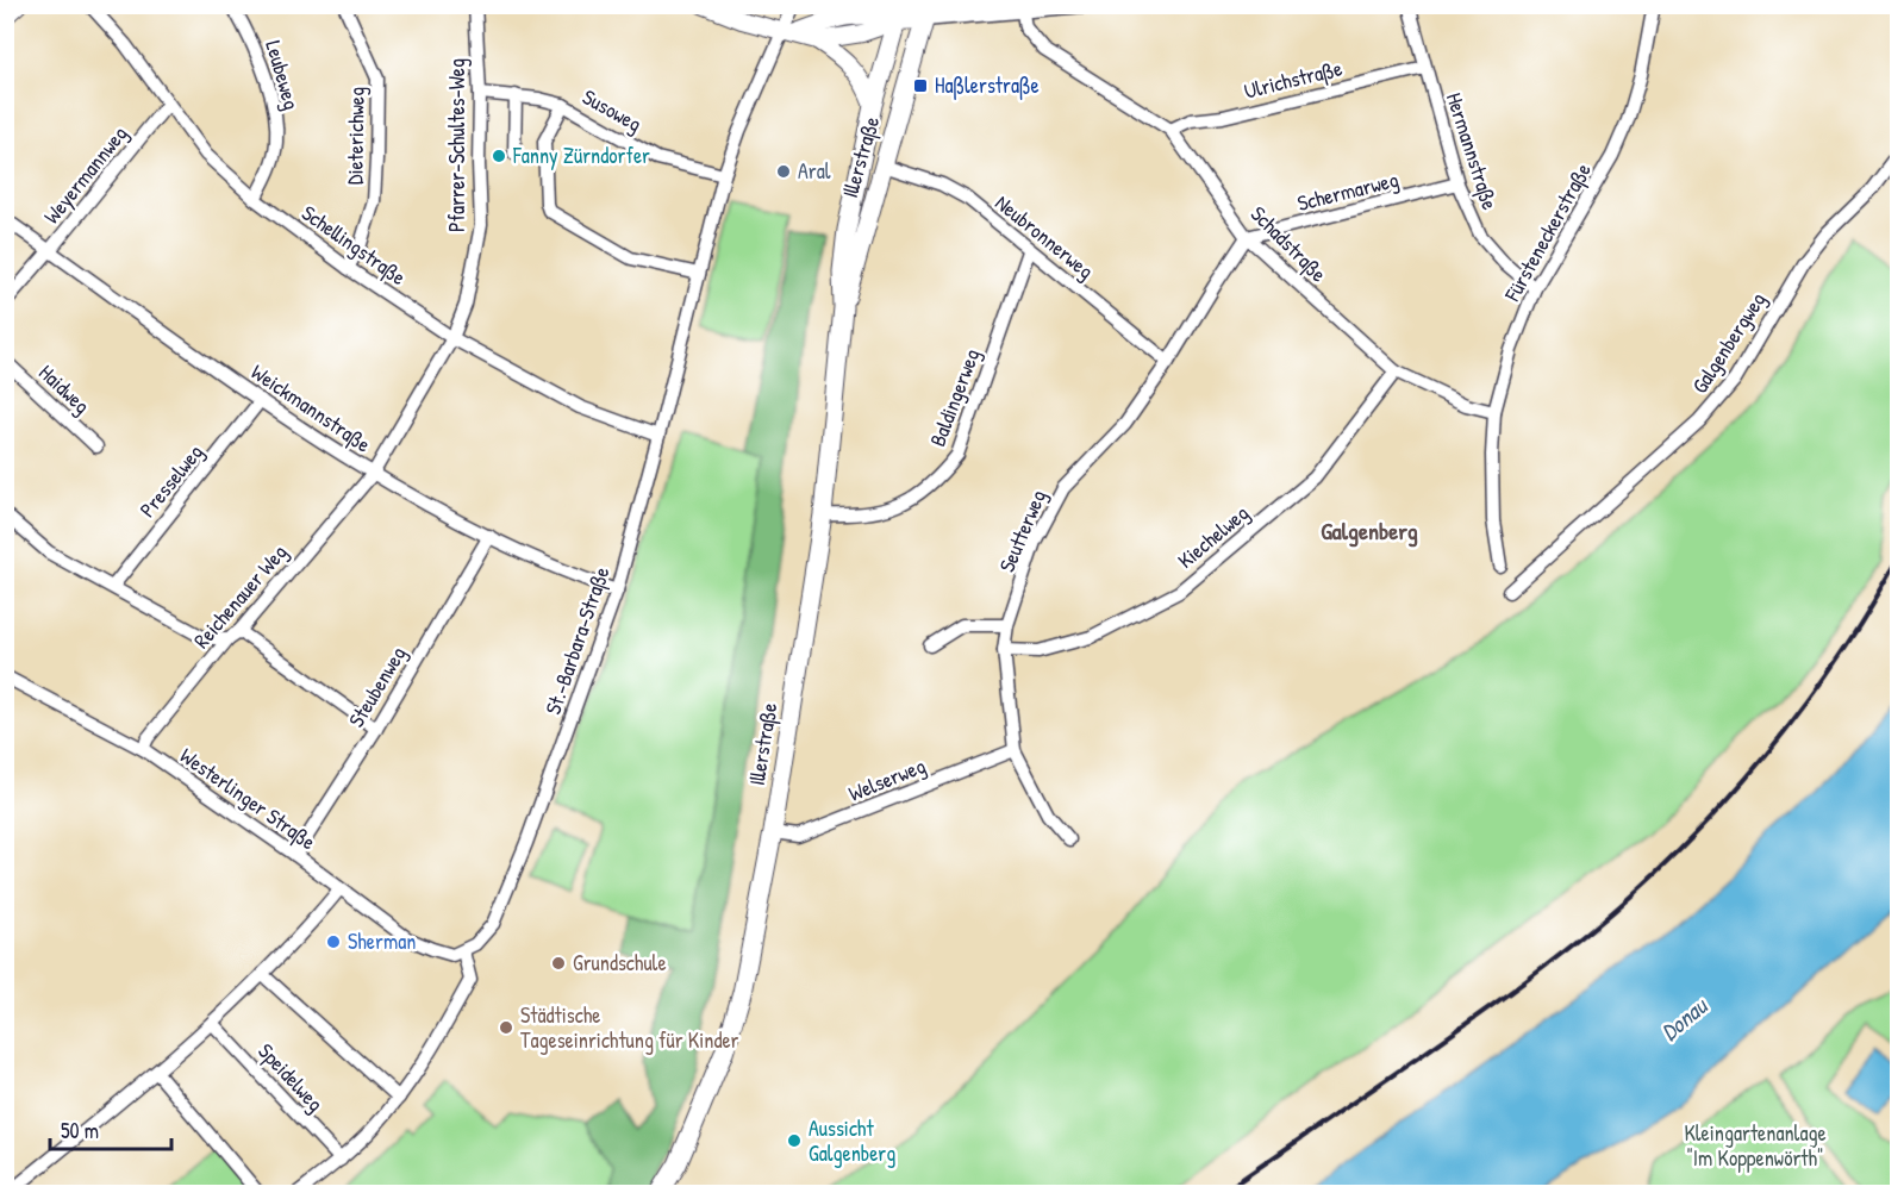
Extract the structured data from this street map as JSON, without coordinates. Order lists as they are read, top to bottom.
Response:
{
  "streets": {
    "main road": ["Illerstraße"],
    "street": [
      "Leubeweg",
      "Ulrichstraße",
      "Susoweg",
      "Dieterichweg",
      "Pfarrer-Schultes-Weg",
      "Hermannstraße",
      "Weyermannweg",
      "Schermarweg",
      "Fürsteneckerstraße",
      "Neubronnerweg",
      "Schadstraße",
      "Schellingstraße",
      "Galgenbergweg",
      "Haidweg",
      "Baldingerweg",
      "Weickmannstraße",
      "Presselweg",
      "Seutterweg",
      "Kiechelweg",
      "Reichenauer Weg",
      "St.-Barbara-Straße",
      "Steubenweg",
      "Welserweg",
      "Westerlinger Straße",
      "Speidelweg"
    ]
  },
  "crossings": [
    ["Leubeweg", "Schellingstraße"],
    ["Ulrichstraße", "Hermannstraße"],
    ["Ulrichstraße", "Schadstraße"],
    ["Susoweg", "Pfarrer-Schultes-Weg"],
    ["Susoweg", "St.-Barbara-Straße"],
    ["Dieterichweg", "Schellingstraße"],
    ["Pfarrer-Schultes-Weg", "Schellingstraße"],
    ["Pfarrer-Schultes-Weg", "Weickmannstraße"],
    ["Pfarrer-Schultes-Weg", "Reichenauer Weg"],
    ["Hermannstraße", "Schermarweg"],
    ["Hermannstraße", "Fürsteneckerstraße"],
    ["Illerstraße", "Neubronnerweg"],
    ["Illerstraße", "Baldingerweg"],
    ["Illerstraße", "Welserweg"],
    ["Weyermannweg", "Schellingstraße"],
    ["Weyermannweg", "Weickmannstraße"],
    ["Schermarweg", "Schadstraße"],
    ["Schermarweg", "Seutterweg"],
    ["Fürsteneckerstraße", "Schadstraße"],
    ["Neubronnerweg", "Baldingerweg"],
    ["Neubronnerweg", "Seutterweg"],
    ["Schadstraße", "Seutterweg"],
    ["Schadstraße", "Kiechelweg"],
    ["Schellingstraße", "St.-Barbara-Straße"],
    ["Weickmannstraße", "Presselweg"],
    ["Weickmannstraße", "Reichenauer Weg"],
    ["Weickmannstraße", "St.-Barbara-Straße"],
    ["Weickmannstraße", "Steubenweg"],
    ["Seutterweg", "Kiechelweg"],
    ["Seutterweg", "Welserweg"],
    ["Reichenauer Weg", "Westerlinger Straße"],
    ["St.-Barbara-Straße", "Westerlinger Straße"],
    ["Steubenweg", "Westerlinger Straße"]
  ],
  "districts": ["Galgenberg"],
  "water": ["Donau"],
  "parks": ["Kleingartenanlage \"Im Koppenwörth\""],
  "places": {
    "transit": ["Haßlerstraße"],
    "other": [
      "Fanny Zürndorfer",
      "Aral",
      "Sherman",
      "Grundschule",
      "Städtische Tageseinrichtung für Kinder",
      "Aussicht Galgenberg"
    ]
  },
  "scale_bar": "50 m"
}
